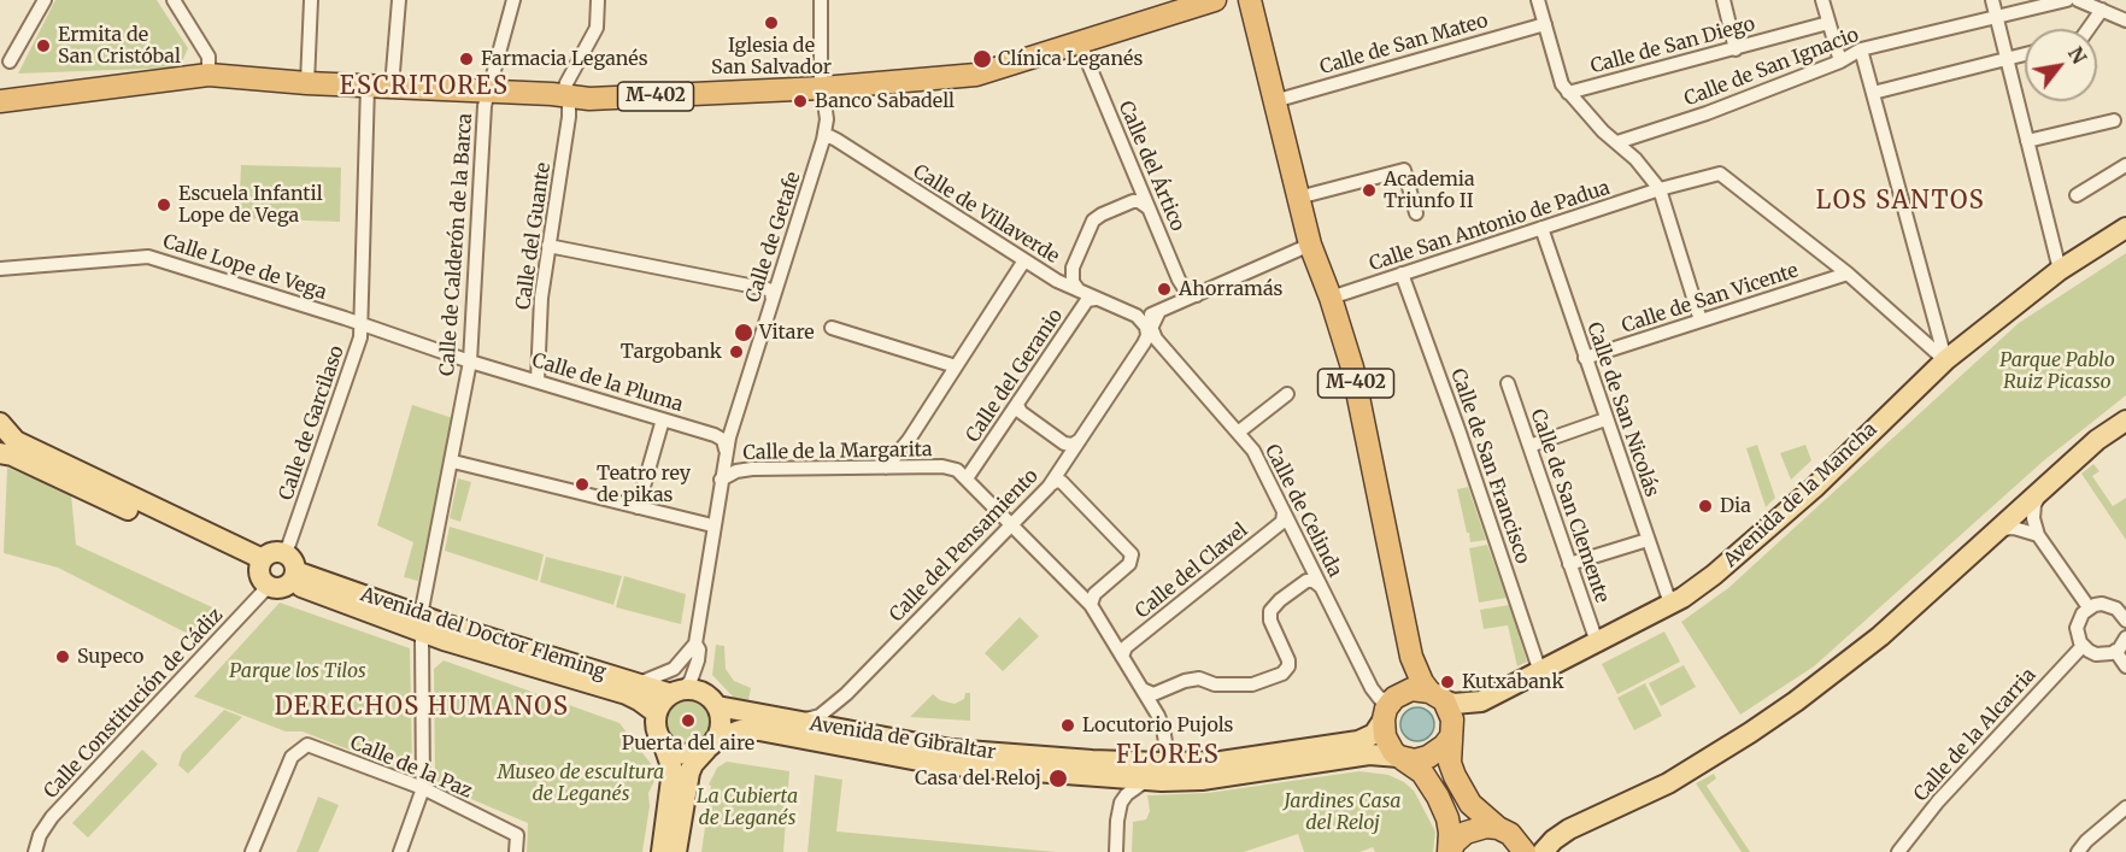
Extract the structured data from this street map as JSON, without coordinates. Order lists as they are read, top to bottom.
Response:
{
  "streets": {
    "highway": ["M-402"],
    "main road": ["Avenida de la Mancha", "Avenida del Doctor Fleming", "Avenida de Gibraltar"],
    "street": [
      "Calle de San Mateo",
      "Calle de San Diego",
      "Calle de San Ignacio",
      "Calle del Ártico",
      "Calle de Villaverde",
      "Calle San Antonio de Padua",
      "Calle del Guante",
      "Calle de Getafe",
      "Calle de Calderón de la Barca",
      "Calle Lope de Vega",
      "Calle de San Vicente",
      "Calle del Geranio",
      "Calle de la Pluma",
      "Calle de San Nicolás",
      "Calle de Garcilaso",
      "Calle de la Margarita",
      "Calle de San Francisco",
      "Calle de San Clemente",
      "Calle de Celinda",
      "Calle del Pensamiento",
      "Calle del Clavel",
      "Calle Constitución de Cádiz",
      "Calle de la Alcarria",
      "Calle de la Paz"
    ]
  },
  "crossings": [
    ["Calle de San Mateo", "M-402"],
    ["M-402", "Calle de Villaverde"],
    ["M-402", "Calle San Antonio de Padua"],
    ["M-402", "Calle del Guante"],
    ["M-402", "Calle de Getafe"],
    ["M-402", "Calle de Calderón de la Barca"],
    ["M-402", "Calle de Garcilaso"],
    ["Calle del Ártico", "Calle de Villaverde"],
    ["Calle de Villaverde", "Calle de Getafe"],
    ["Calle de Villaverde", "Calle del Geranio"],
    ["Calle San Antonio de Padua", "Calle de San Vicente"],
    ["Calle San Antonio de Padua", "Calle de San Nicolás"],
    ["Calle San Antonio de Padua", "Calle de San Francisco"],
    ["Calle del Guante", "Calle de la Pluma"],
    ["Calle de Getafe", "Calle de la Pluma"],
    ["Calle de Getafe", "Calle de la Margarita"],
    ["Calle de Getafe", "Avenida del Doctor Fleming"],
    ["Calle de Getafe", "Avenida de Gibraltar"],
    ["Calle de Calderón de la Barca", "Calle Lope de Vega"],
    ["Calle de Calderón de la Barca", "Calle de la Pluma"],
    ["Calle de Calderón de la Barca", "Avenida del Doctor Fleming"],
    ["Calle de Calderón de la Barca", "Calle de la Paz"],
    ["Calle Lope de Vega", "Calle de la Pluma"],
    ["Calle Lope de Vega", "Calle de Garcilaso"],
    ["Calle de San Vicente", "Calle de San Nicolás"],
    ["Calle del Geranio", "Calle de la Margarita"],
    ["Calle de San Nicolás", "Avenida de la Mancha"],
    ["Calle de Garcilaso", "Avenida del Doctor Fleming"],
    ["Calle de Garcilaso", "Calle Constitución de Cádiz"],
    ["Calle de la Margarita", "Calle del Pensamiento"],
    ["Calle de la Margarita", "Calle del Clavel"],
    ["Calle de la Margarita", "Avenida de Gibraltar"],
    ["Calle de San Francisco", "Avenida de la Mancha"],
    ["Avenida de la Mancha", "Calle de San Clemente"],
    ["Avenida de la Mancha", "Calle de Celinda"],
    ["Avenida de la Mancha", "Avenida de Gibraltar"],
    ["Calle de Celinda", "Calle del Pensamiento"],
    ["Calle de Celinda", "Calle del Clavel"],
    ["Calle de Celinda", "Avenida de Gibraltar"],
    ["Calle del Pensamiento", "Avenida de Gibraltar"],
    ["Avenida del Doctor Fleming", "Calle Constitución de Cádiz"],
    ["Avenida del Doctor Fleming", "Avenida de Gibraltar"]
  ],
  "districts": [
    "ESCRITORES",
    "LOS SANTOS",
    "DERECHOS HUMANOS",
    "FLORES"
  ],
  "parks": [
    "Parque Pablo Ruiz Picasso",
    "Parque los Tilos",
    "Museo de escultura de Leganés",
    "La Cubierta de Leganés",
    "Jardines Casa del Reloj"
  ],
  "places": [
    "Iglesia de San Salvador",
    "Ermita de San Cristóbal",
    "Farmacia Leganés",
    "Clínica Leganés",
    "Banco Sabadell",
    "Academia Triunfo II",
    "Escuela Infantil Lope de Vega",
    "Ahorramás",
    "Vitare",
    "Targobank",
    "Teatro rey de pikas",
    "Dia",
    "Supeco",
    "Kutxabank",
    "Puerta del aire",
    "Locutorio Pujols",
    "Casa del Reloj"
  ],
  "north": "top right"
}
